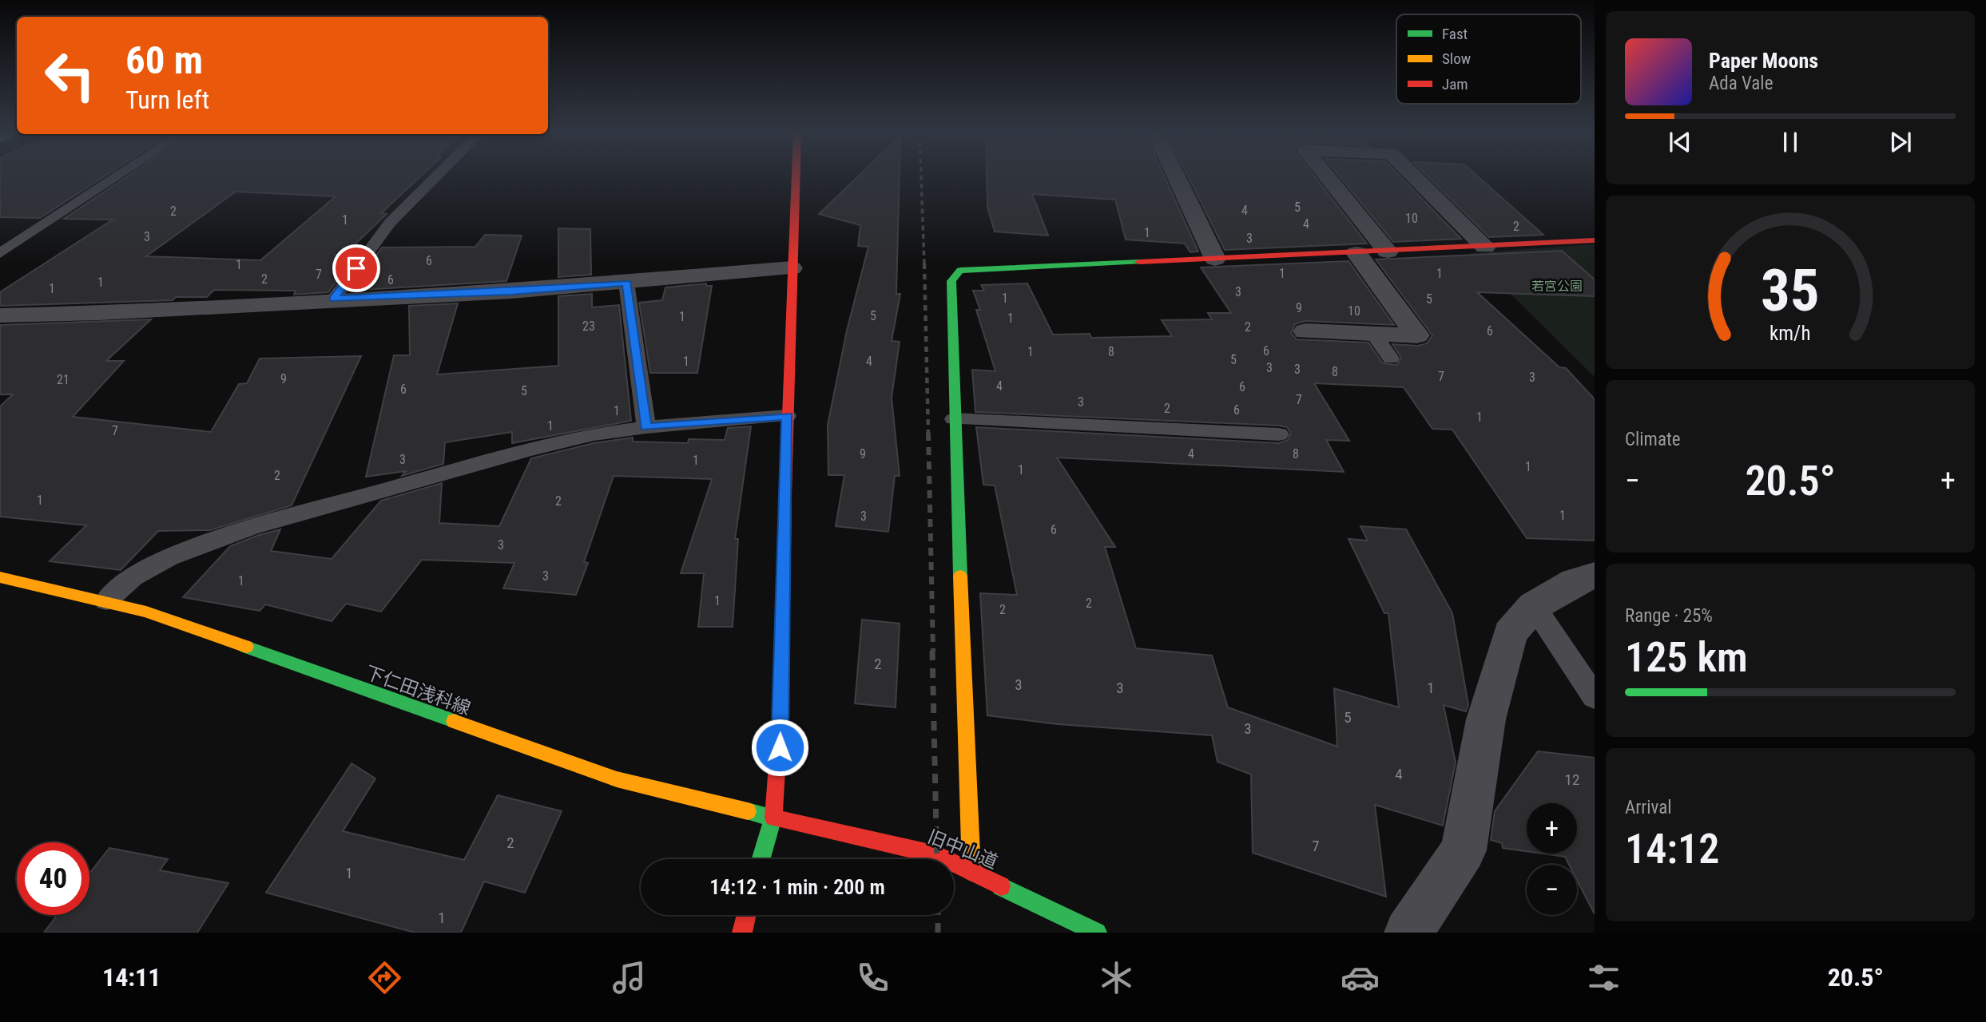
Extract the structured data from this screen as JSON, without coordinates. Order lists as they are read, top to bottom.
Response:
{
  "streets": {
    "street": ["下仁田浅科線", "旧中山道"]
  },
  "crossings": [
    ["下仁田浅科線", "旧中山道"]
  ],
  "parks": ["若宮公園"],
  "house_numbers": [
    "5",
    "4",
    "2",
    "10",
    "1",
    "4",
    "2",
    "1",
    "3",
    "3",
    "6",
    "1",
    "1",
    "1",
    "7",
    "2",
    "6",
    "1",
    "1",
    "3",
    "1",
    "5",
    "9",
    "10",
    "5",
    "1",
    "1",
    "23",
    "2",
    "6",
    "6",
    "1",
    "8",
    "5",
    "1",
    "4",
    "3",
    "3",
    "8",
    "7",
    "3",
    "9",
    "21",
    "4",
    "6",
    "6",
    "5",
    "7",
    "3",
    "2",
    "6",
    "1",
    "1",
    "1",
    "7",
    "9",
    "4",
    "8",
    "3",
    "1",
    "1",
    "1",
    "2",
    "1",
    "2",
    "1",
    "3",
    "6",
    "3",
    "3",
    "1",
    "1",
    "2",
    "2",
    "2",
    "3",
    "3",
    "1",
    "5",
    "3",
    "4",
    "12",
    "2",
    "7",
    "1",
    "1"
  ],
  "legend": ["Fast", "Slow", "Jam"],
  "page": {
    "turn": ["60 m", "Turn left"],
    "song": ["Paper Moons", "Ada Vale"],
    "tile": [
      "Climate",
      ["Range · 25%", "125 km"],
      ["Arrival", "14:12"]
    ],
    "heat": ["−", "20.5°", "+"],
    "map_buttons": ["+", "−"],
    "limit": "40",
    "trip": "14:12 · 1 min · 200 m",
    "tabs": ["14:11", "20.5°"],
    "gauge": ["35", "km/h"]
  }
}
